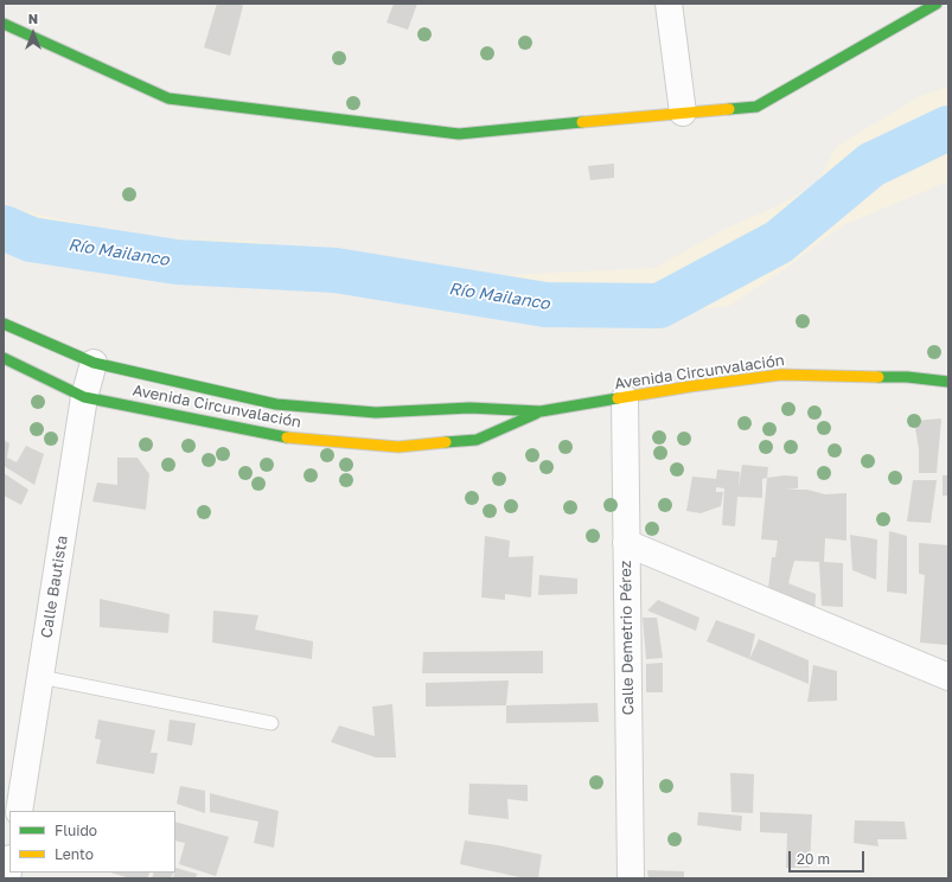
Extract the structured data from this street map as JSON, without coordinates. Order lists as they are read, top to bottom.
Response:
{
  "streets": {
    "main road": ["Avenida Circunvalación"],
    "street": ["Calle Bautista", "Calle Demetrio Pérez"]
  },
  "crossings": [
    ["Avenida Circunvalación", "Calle Bautista"],
    ["Avenida Circunvalación", "Calle Demetrio Pérez"]
  ],
  "water": ["Río Mailanco"],
  "legend": ["Fluido", "Lento"],
  "scale_bar": "20 m",
  "north": "top"
}
